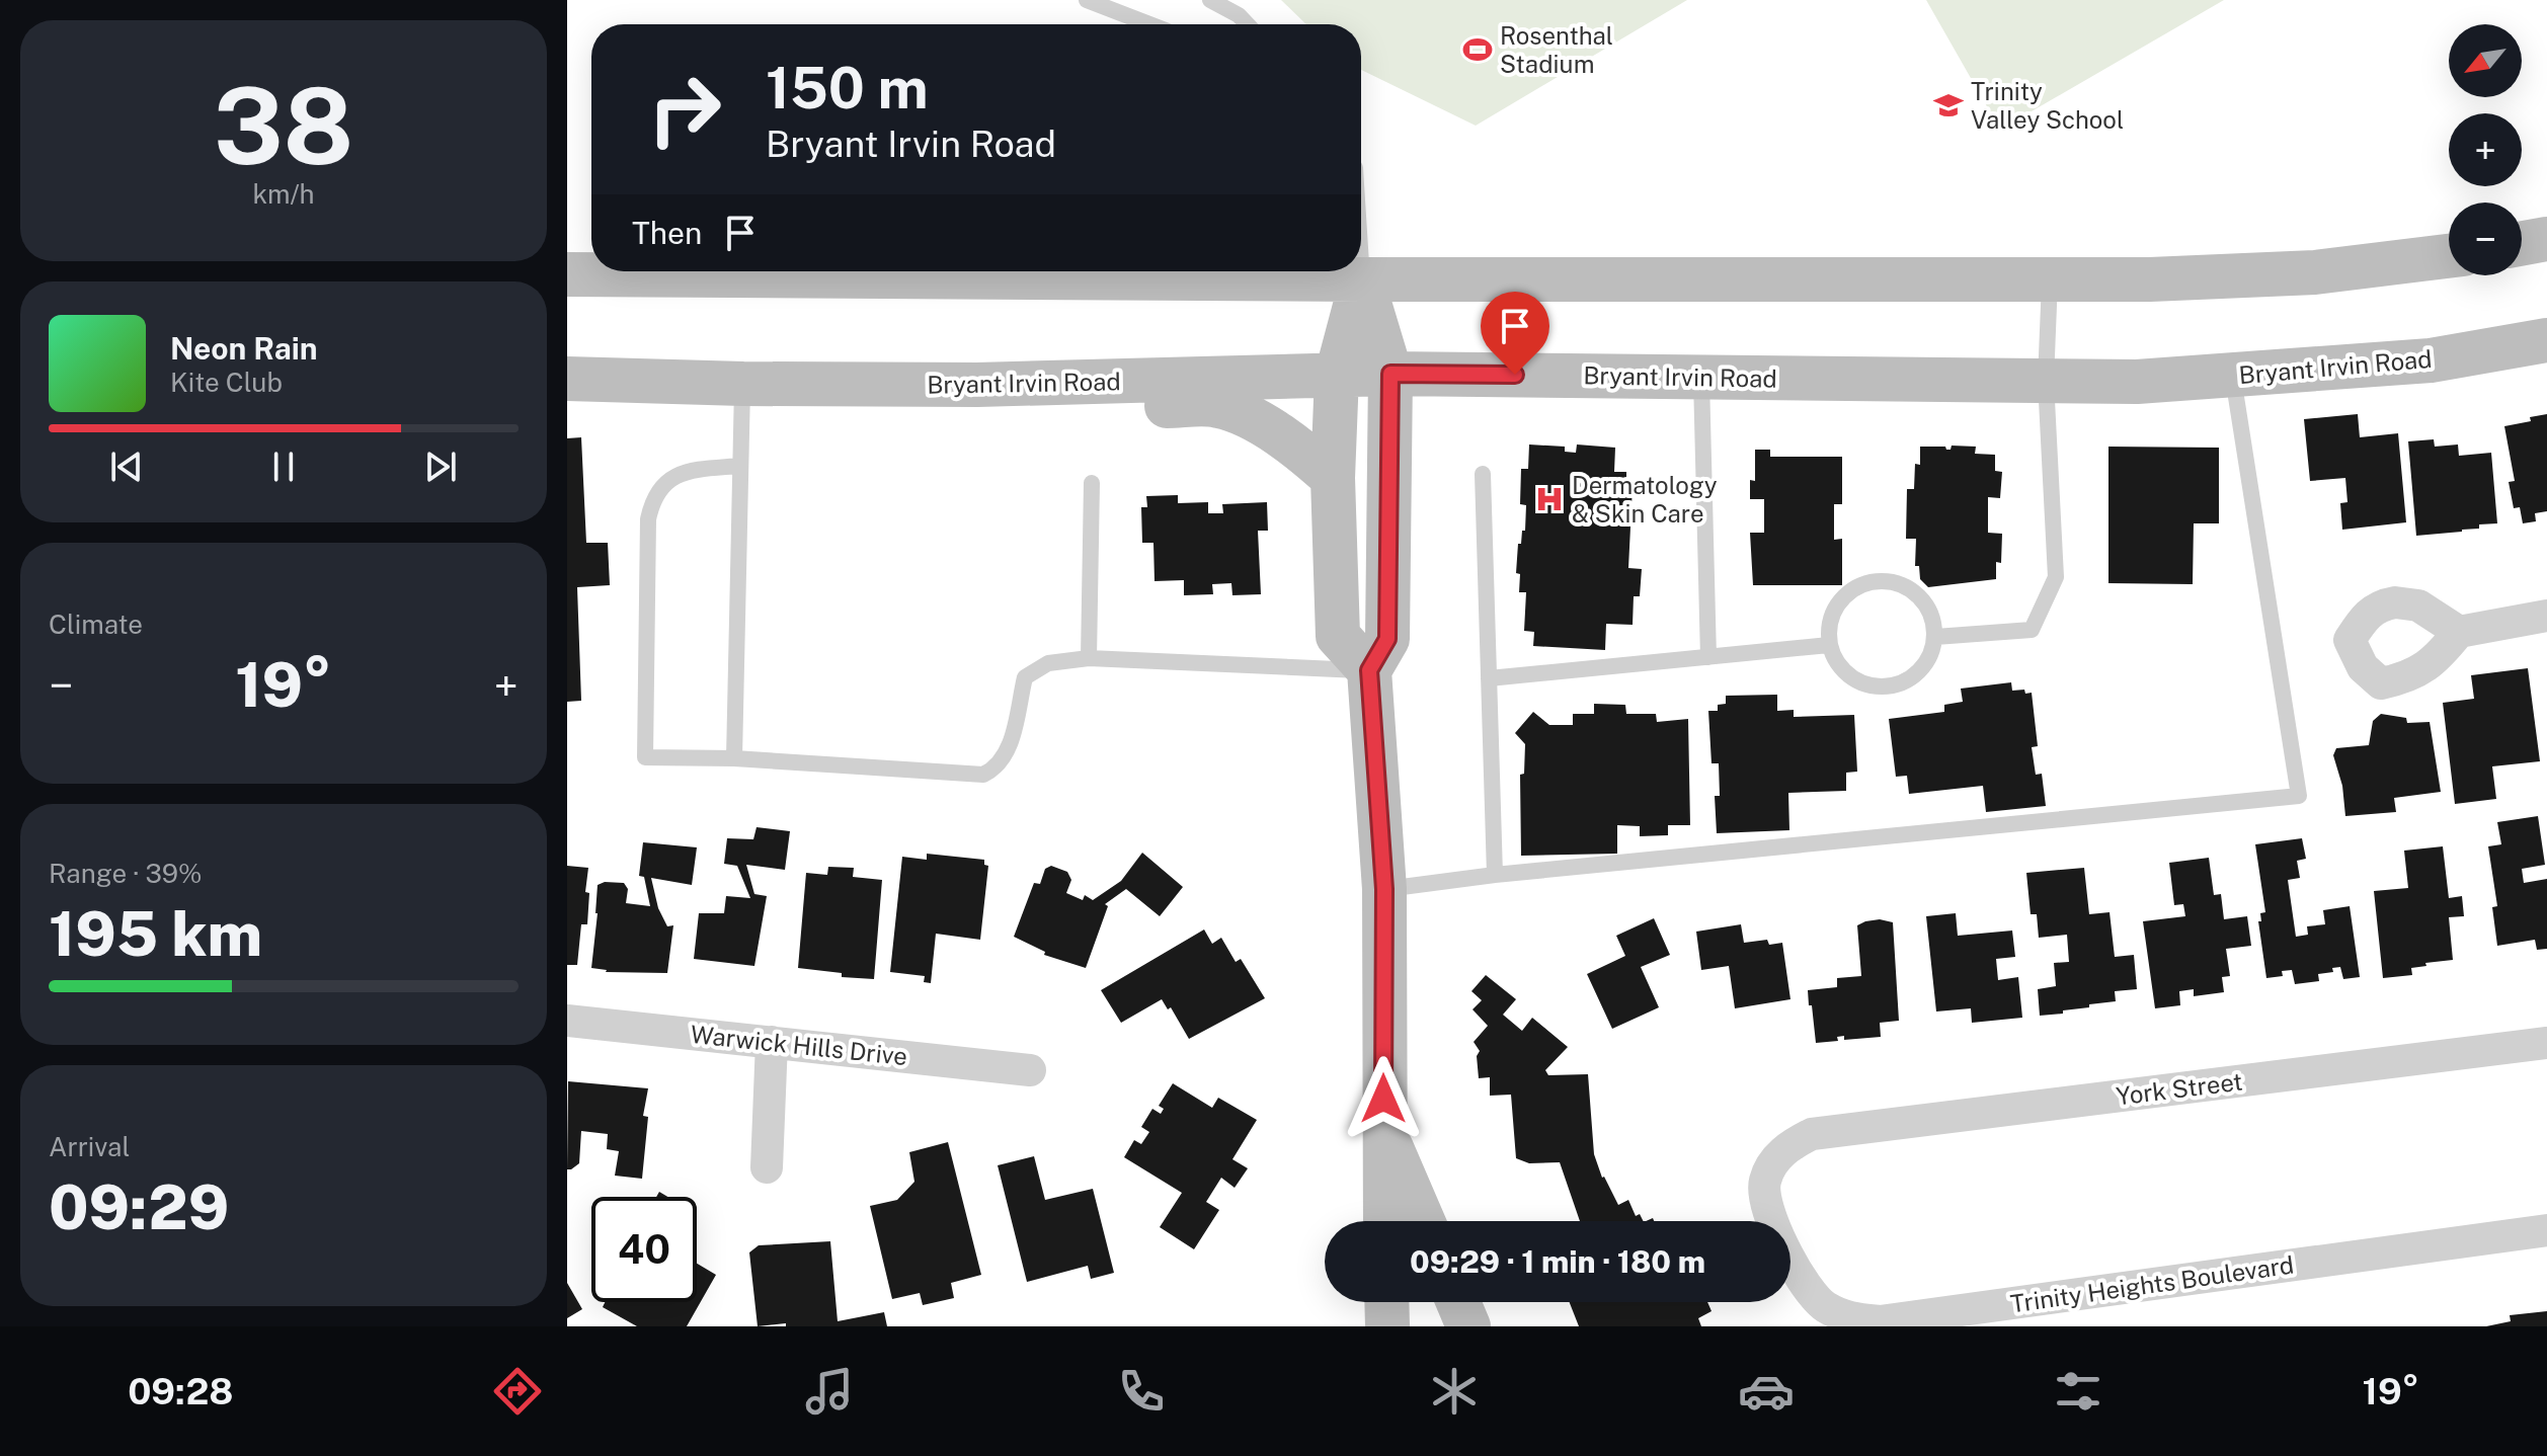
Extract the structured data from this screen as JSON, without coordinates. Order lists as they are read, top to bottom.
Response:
{
  "streets": {
    "main road": ["Bryant Irvin Road"],
    "street": ["Warwick Hills Drive", "York Street", "Trinity Heights Boulevard"]
  },
  "crossings": [
    ["York Street", "Trinity Heights Boulevard"]
  ],
  "places": {
    "sports": ["Rosenthal Stadium"],
    "school or university": ["Trinity Valley School"],
    "hospital": ["Dermatology & Skin Care"]
  },
  "north": "bottom left",
  "page": {
    "tile": [
      ["38", "km/h"],
      "Climate",
      ["Range · 39%", "195 km"],
      ["Arrival", "09:29"]
    ],
    "map_buttons": ["+", "−"],
    "turn": ["150 m", "Bryant Irvin Road"],
    "then": "Then",
    "song": ["Neon Rain", "Kite Club"],
    "heat": ["−", "19°", "+"],
    "limit": "40",
    "trip": "09:29 · 1 min · 180 m",
    "tabs": ["09:28", "19°"]
  }
}
